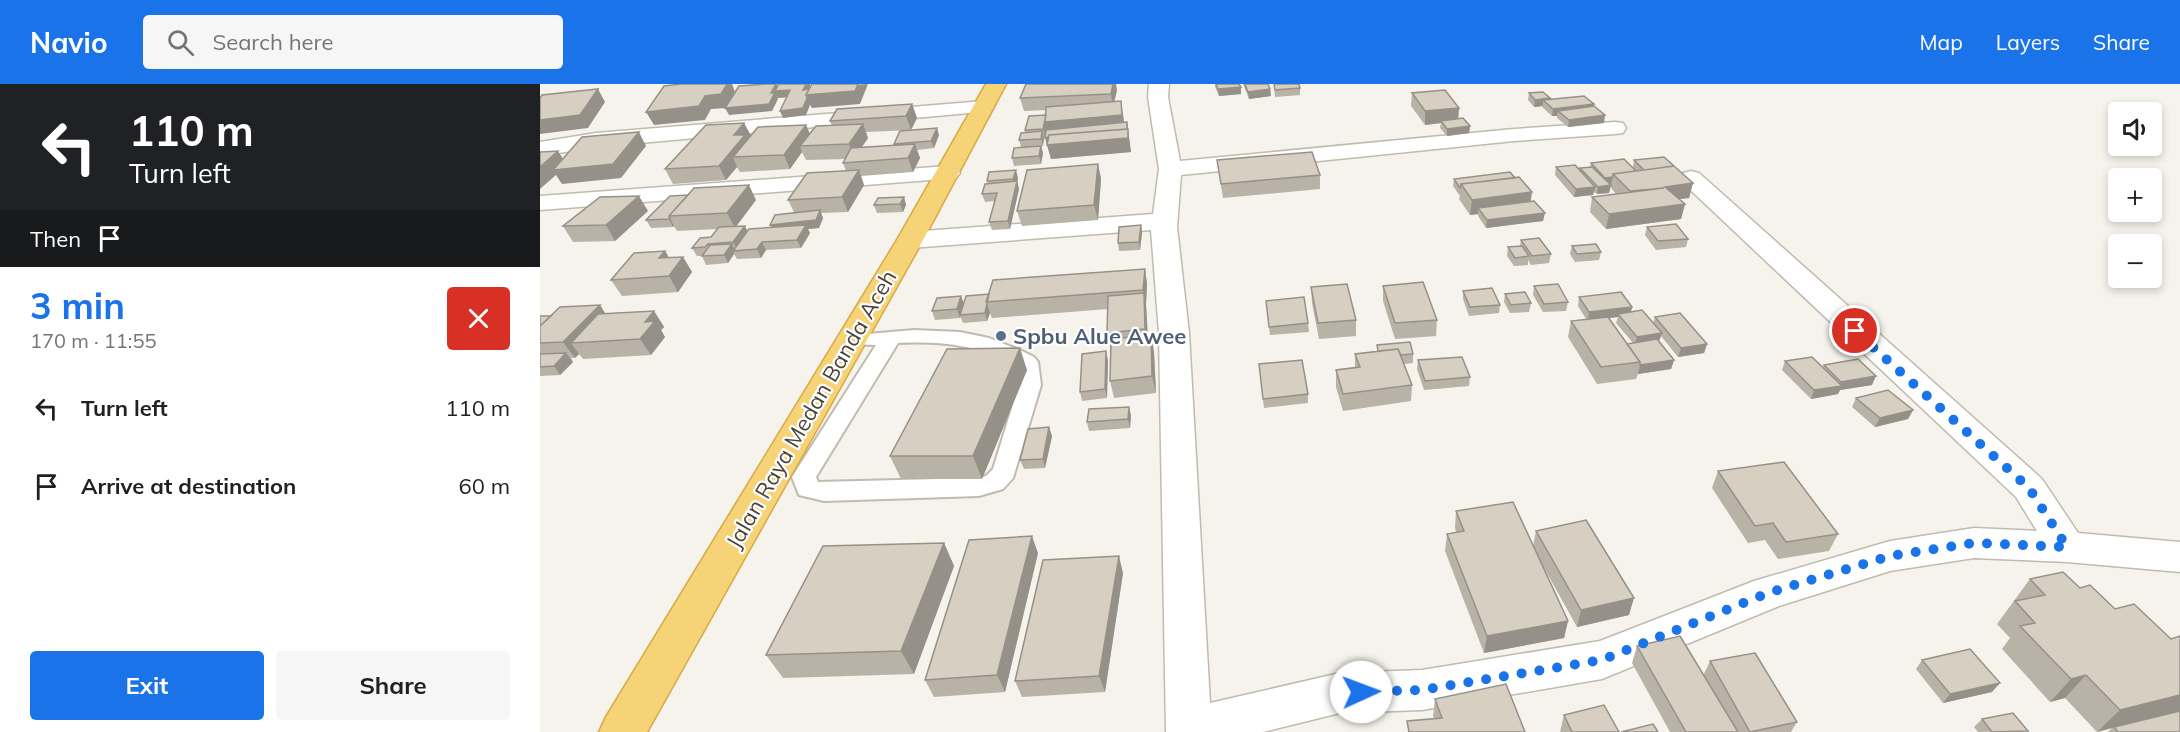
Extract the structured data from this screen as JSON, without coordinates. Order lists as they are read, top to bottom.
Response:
{
  "streets": {
    "highway": ["Jalan Raya Medan Banda Aceh"]
  },
  "places": ["Spbu Alue Awee"],
  "page": {
    "header": "Navio",
    "search": "Search here",
    "nav": ["Map", "Layers", "Share"],
    "turn": ["110 m", "Turn left"],
    "map_buttons": ["+", "−"],
    "then": "Then",
    "heading": ["3 min", "170 m · 11:55"],
    "list": [
      {
        "name": "Turn left",
        "value": "110 m"
      },
      {
        "name": "Arrive at destination",
        "value": "60 m"
      }
    ],
    "buttons": ["Exit", "Share"]
  }
}
